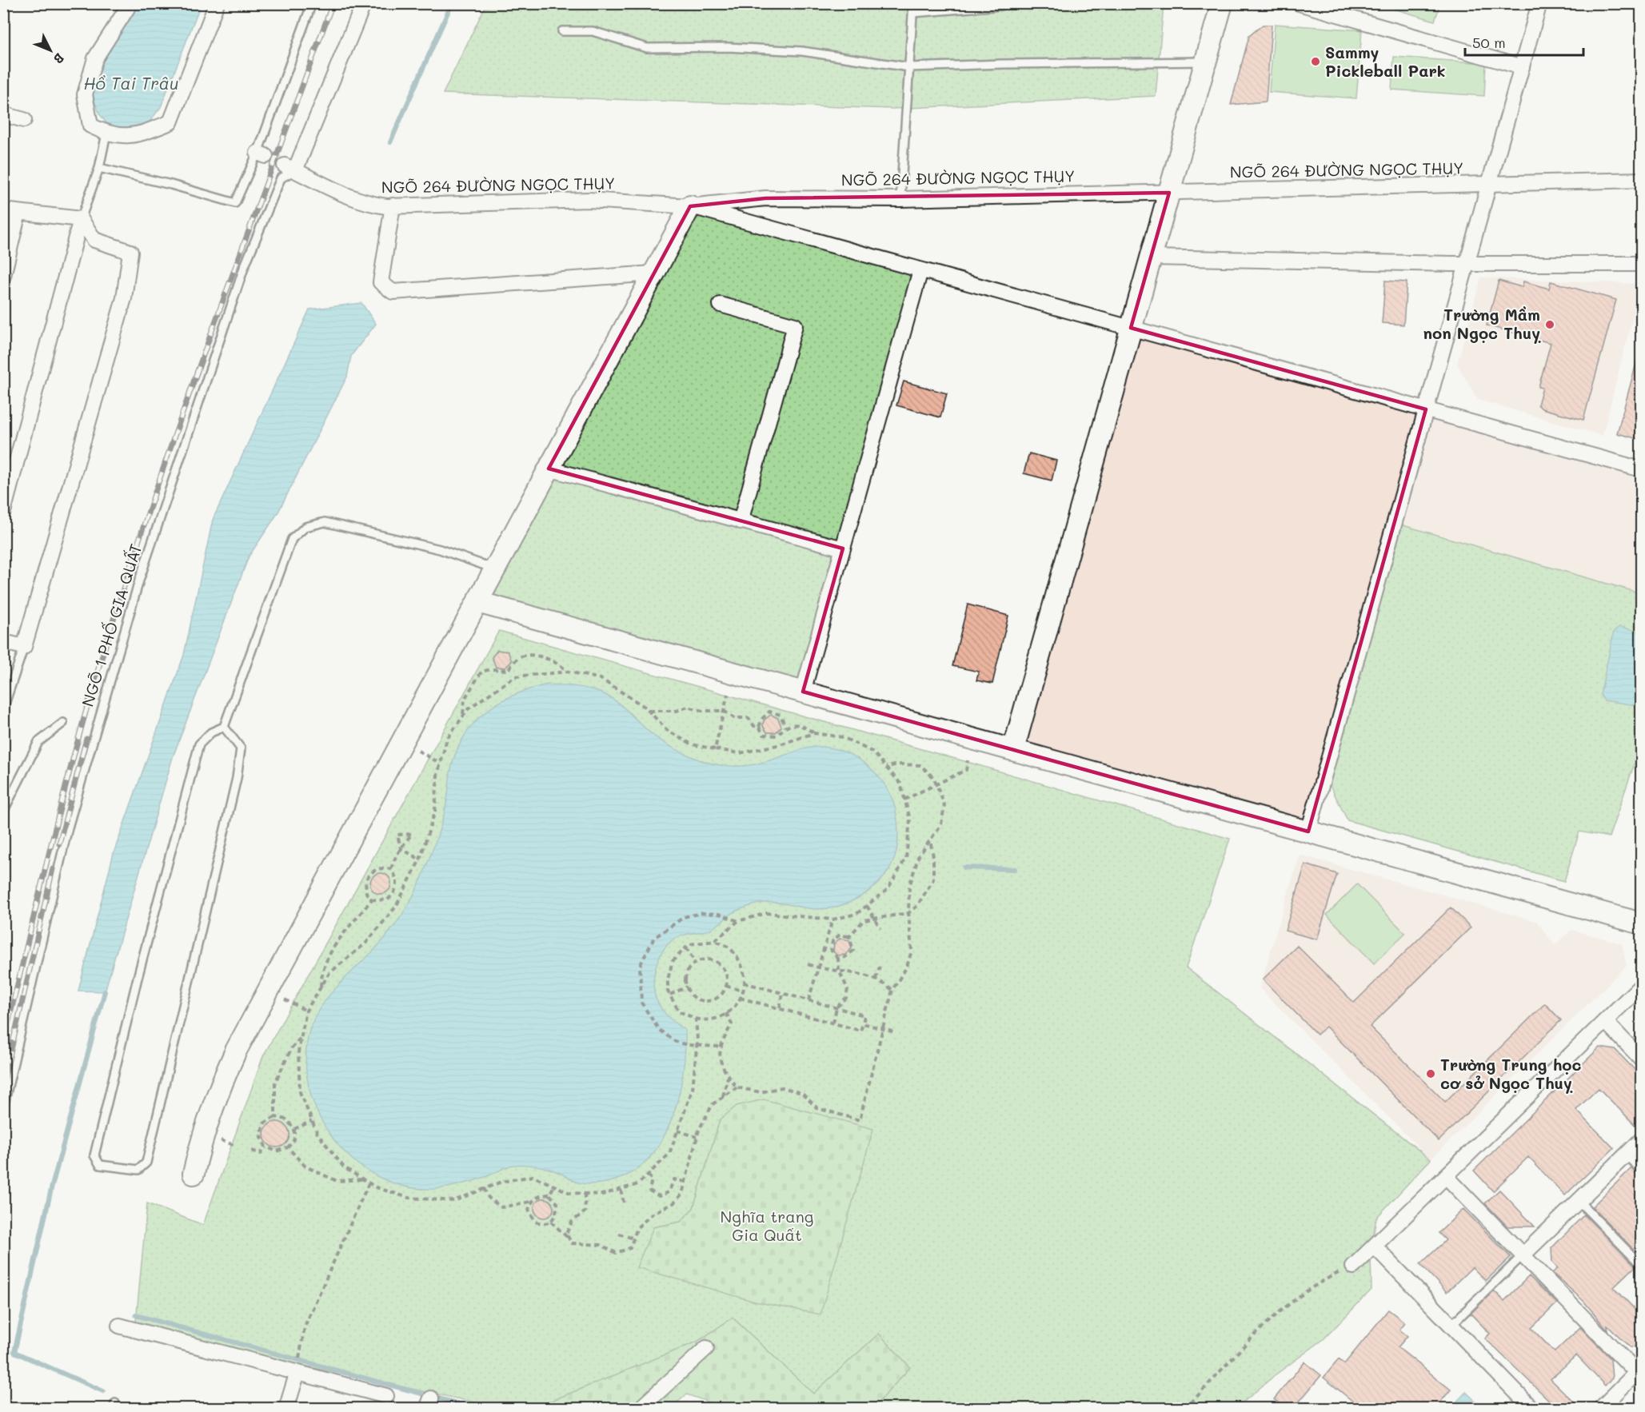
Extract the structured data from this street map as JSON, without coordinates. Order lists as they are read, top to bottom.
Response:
{
  "streets": {
    "street": ["NGÕ 264 ĐƯỜNG NGỌC THỤY"],
    "lane": ["NGÕ 1 PHỐ GIA QUẤT"]
  },
  "crossings": [
    ["NGÕ 264 ĐƯỜNG NGỌC THỤY", "NGÕ 1 PHỐ GIA QUẤT"]
  ],
  "water": ["Hồ Tai Trâu"],
  "parks": ["Nghĩa trang Gia Quất"],
  "places": ["Sammy Pickleball Park", "Trường Mầm non Ngọc Thuỵ", "Trường Trung học cơ sở Ngọc Thuỵ"],
  "scale_bar": "50 m",
  "north": "bottom right"
}
